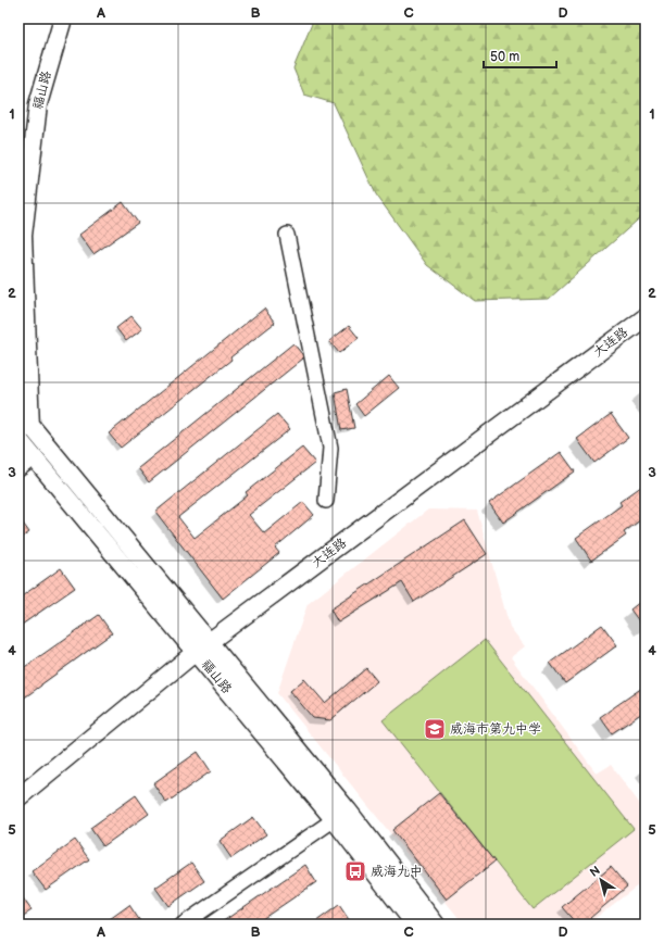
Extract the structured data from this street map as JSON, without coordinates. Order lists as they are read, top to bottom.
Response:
{
  "streets": {
    "main road": ["福山路", "大连路"]
  },
  "crossings": [
    ["福山路", "大连路"]
  ],
  "places": {
    "school or university": ["威海市第九中学"],
    "bus stop": ["威海九中"]
  },
  "scale_bar": "50 m",
  "north": "top left",
  "grid": {
    "columns": [
      "A",
      "B",
      "C",
      "D"
    ],
    "rows": [
      "1",
      "2",
      "3",
      "4",
      "5"
    ]
  }
}
